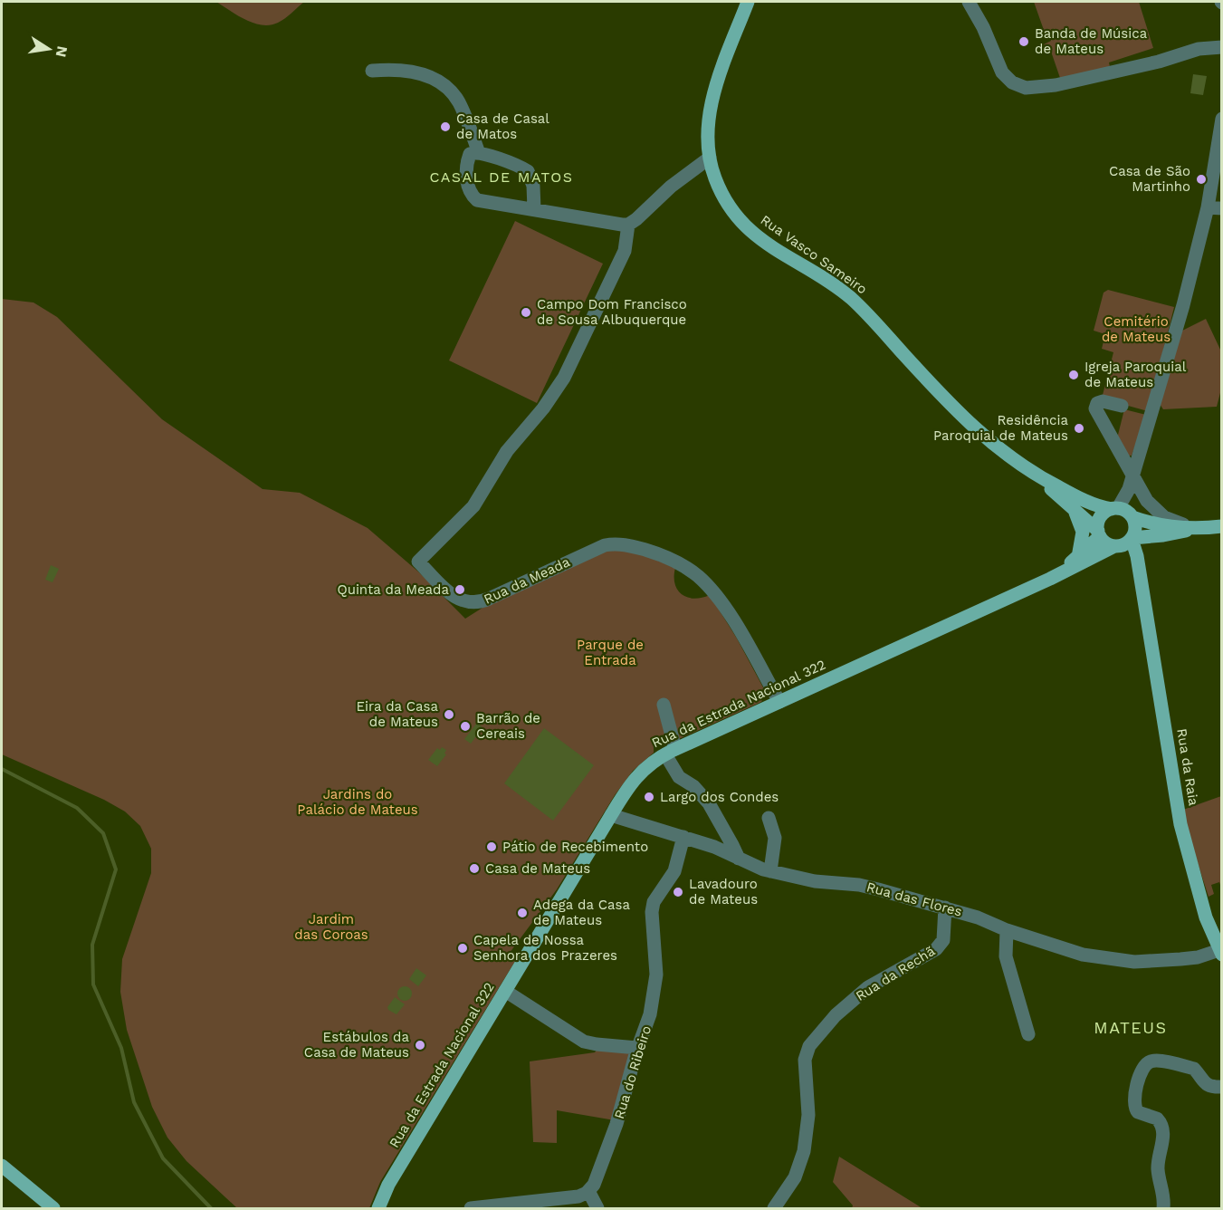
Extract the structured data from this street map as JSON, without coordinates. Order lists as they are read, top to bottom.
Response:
{
  "streets": {
    "main road": ["Rua Vasco Sameiro", "Rua da Estrada Nacional 322", "Rua da Raia"],
    "street": [
      "Rua da Meada",
      "Rua das Flores",
      "Rua da Rechã",
      "Rua do Ribeiro"
    ]
  },
  "crossings": [
    ["Rua da Meada", "Rua da Estrada Nacional 322"],
    ["Rua da Estrada Nacional 322", "Rua das Flores"],
    ["Rua da Raia", "Rua das Flores"],
    ["Rua das Flores", "Rua da Rechã"],
    ["Rua das Flores", "Rua do Ribeiro"]
  ],
  "districts": ["CASAL DE MATOS", "MATEUS"],
  "parks": [
    "Cemitério de Mateus",
    "Parque de Entrada",
    "Jardins do Palácio de Mateus",
    "Jardim das Coroas"
  ],
  "places": [
    "Banda de Música de Mateus",
    "Casa de Casal de Matos",
    "Casa de São Martinho",
    "Campo Dom Francisco de Sousa Albuquerque",
    "Igreja Paroquial de Mateus",
    "Residência Paroquial de Mateus",
    "Quinta da Meada",
    "Eira da Casa de Mateus",
    "Barrão de Cereais",
    "Largo dos Condes",
    "Pátio de Recebimento",
    "Casa de Mateus",
    "Lavadouro de Mateus",
    "Adega da Casa de Mateus",
    "Capela de Nossa Senhora dos Prazeres",
    "Estábulos da Casa de Mateus"
  ],
  "north": "right"
}
